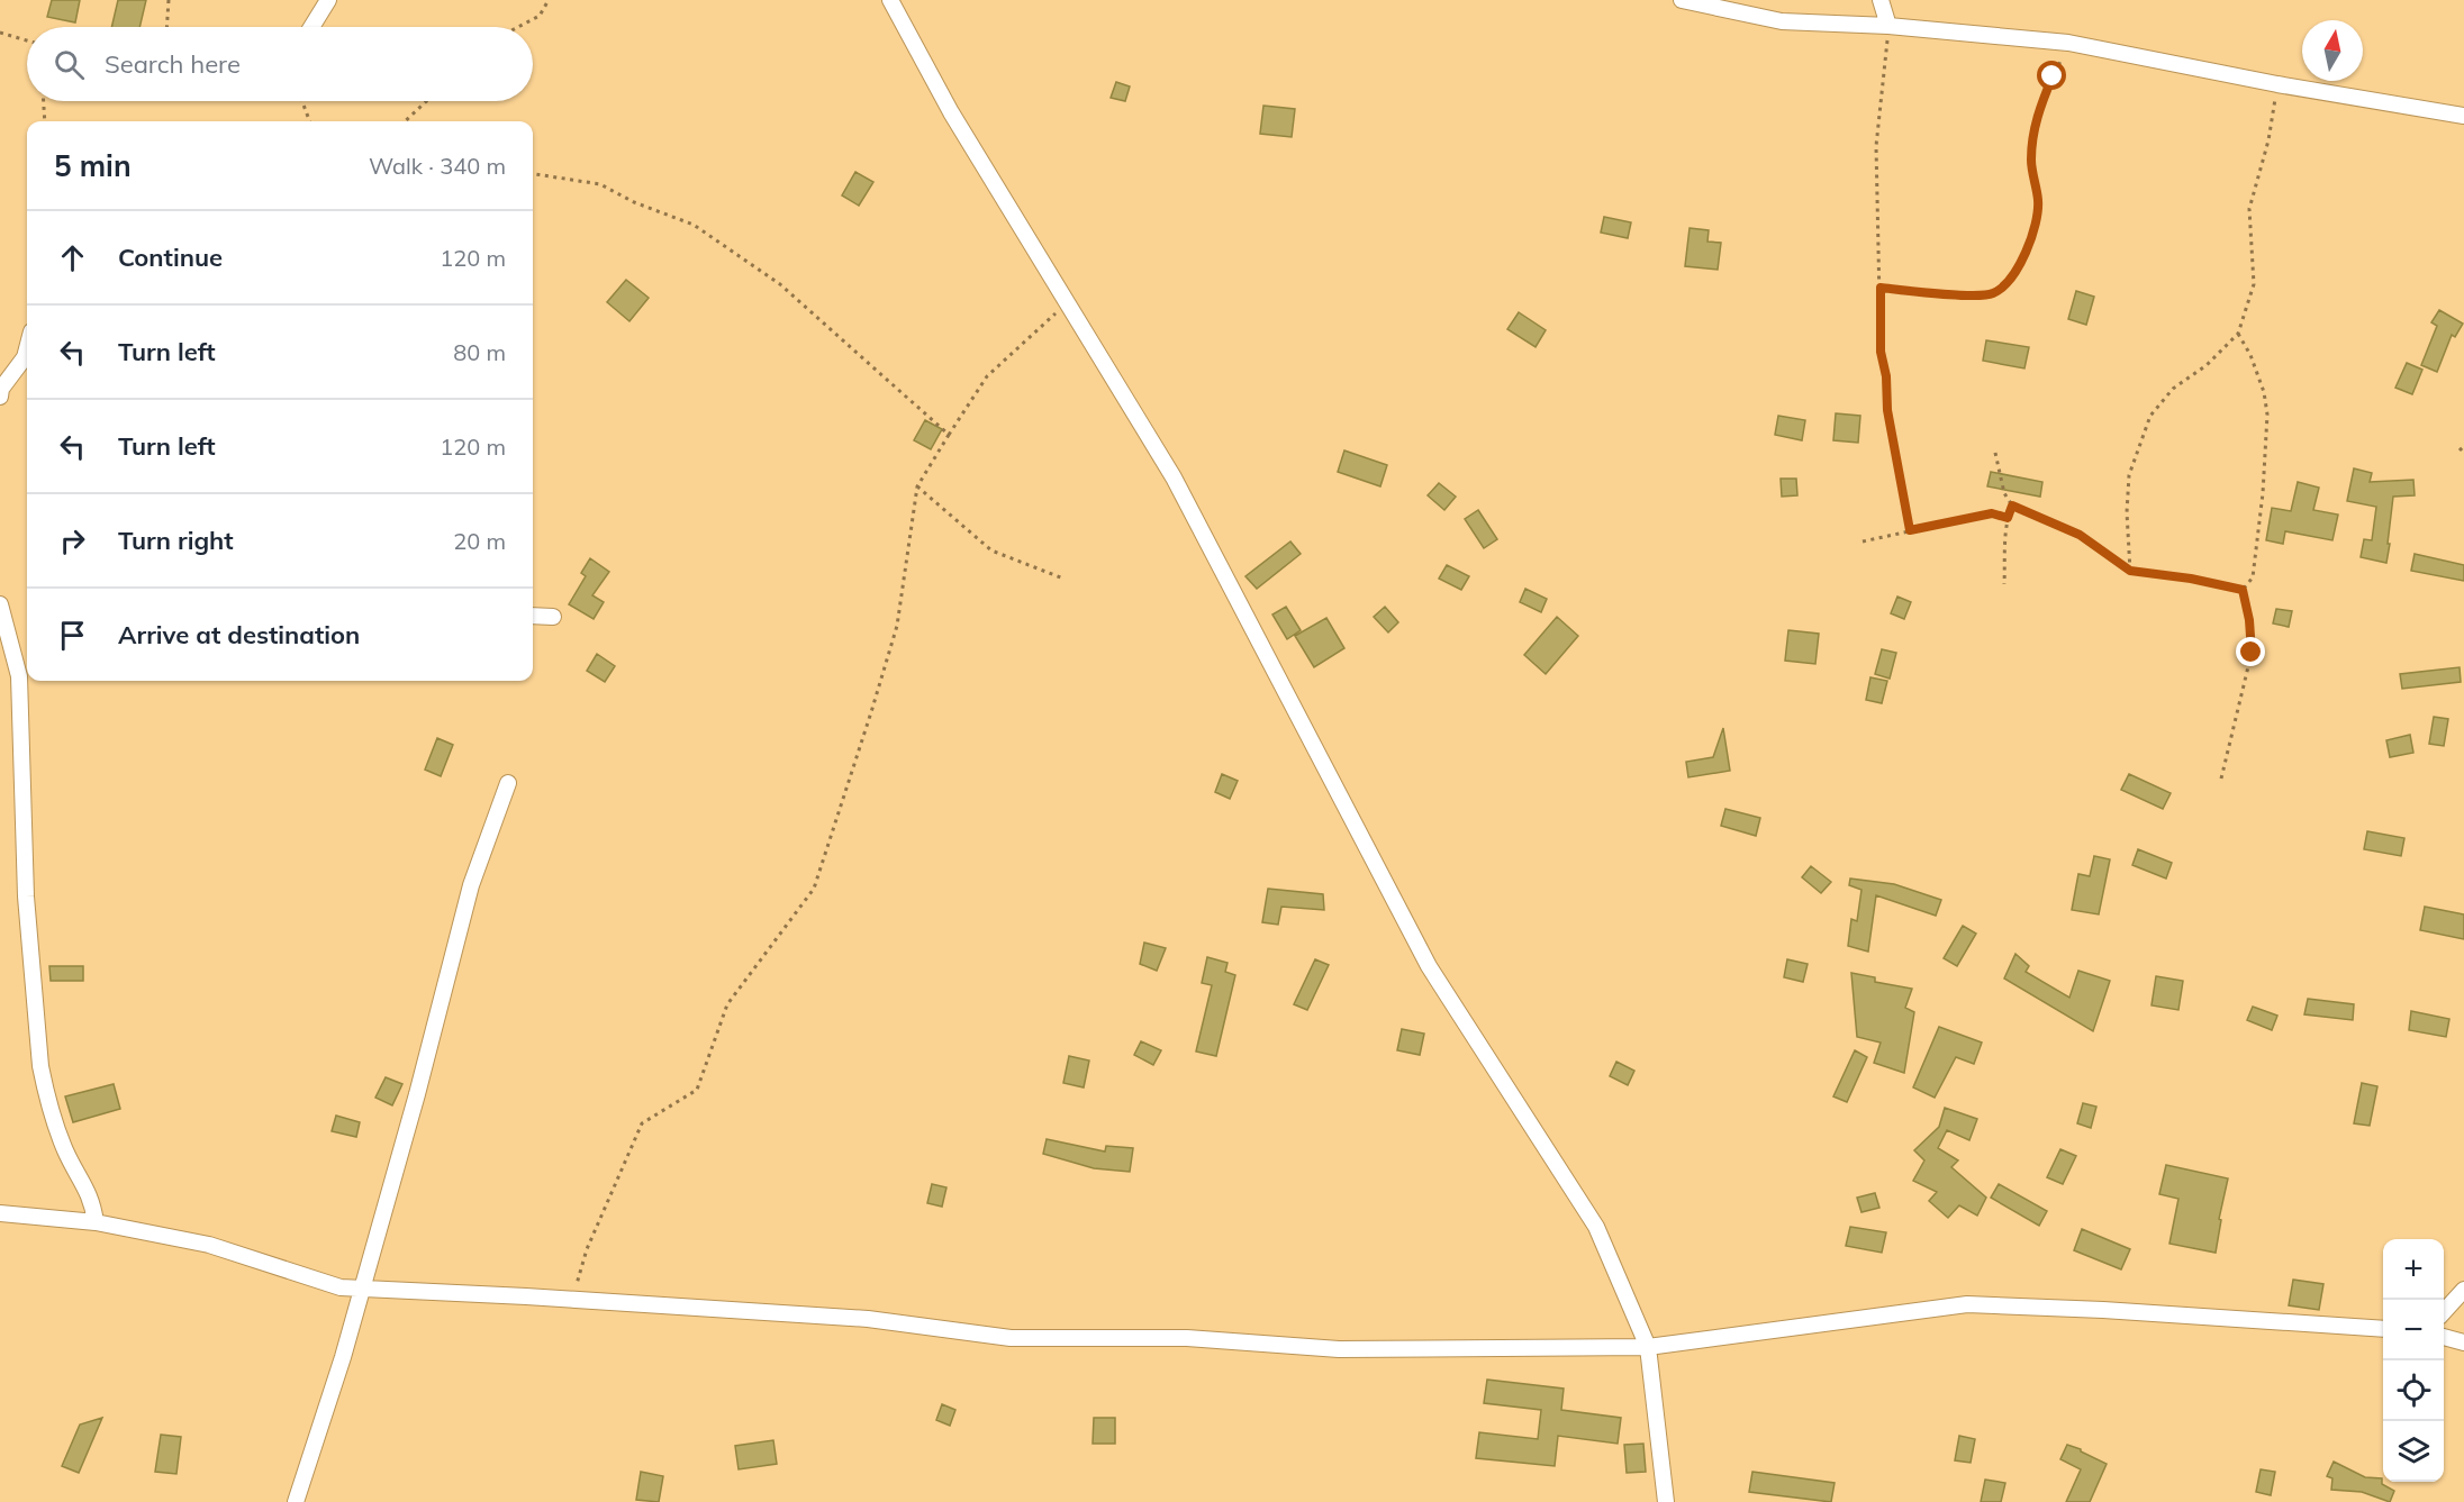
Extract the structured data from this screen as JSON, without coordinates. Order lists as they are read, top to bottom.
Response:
{
  "north": "top",
  "page": {
    "search": "Search here",
    "heading": ["5 min", "Walk · 340 m"],
    "list": [
      ["Continue", "120 m"],
      ["Turn left", "80 m"],
      ["Turn left", "120 m"],
      ["Turn right", "20 m"],
      "Arrive at destination"
    ],
    "map_buttons": ["+", "−"]
  }
}
